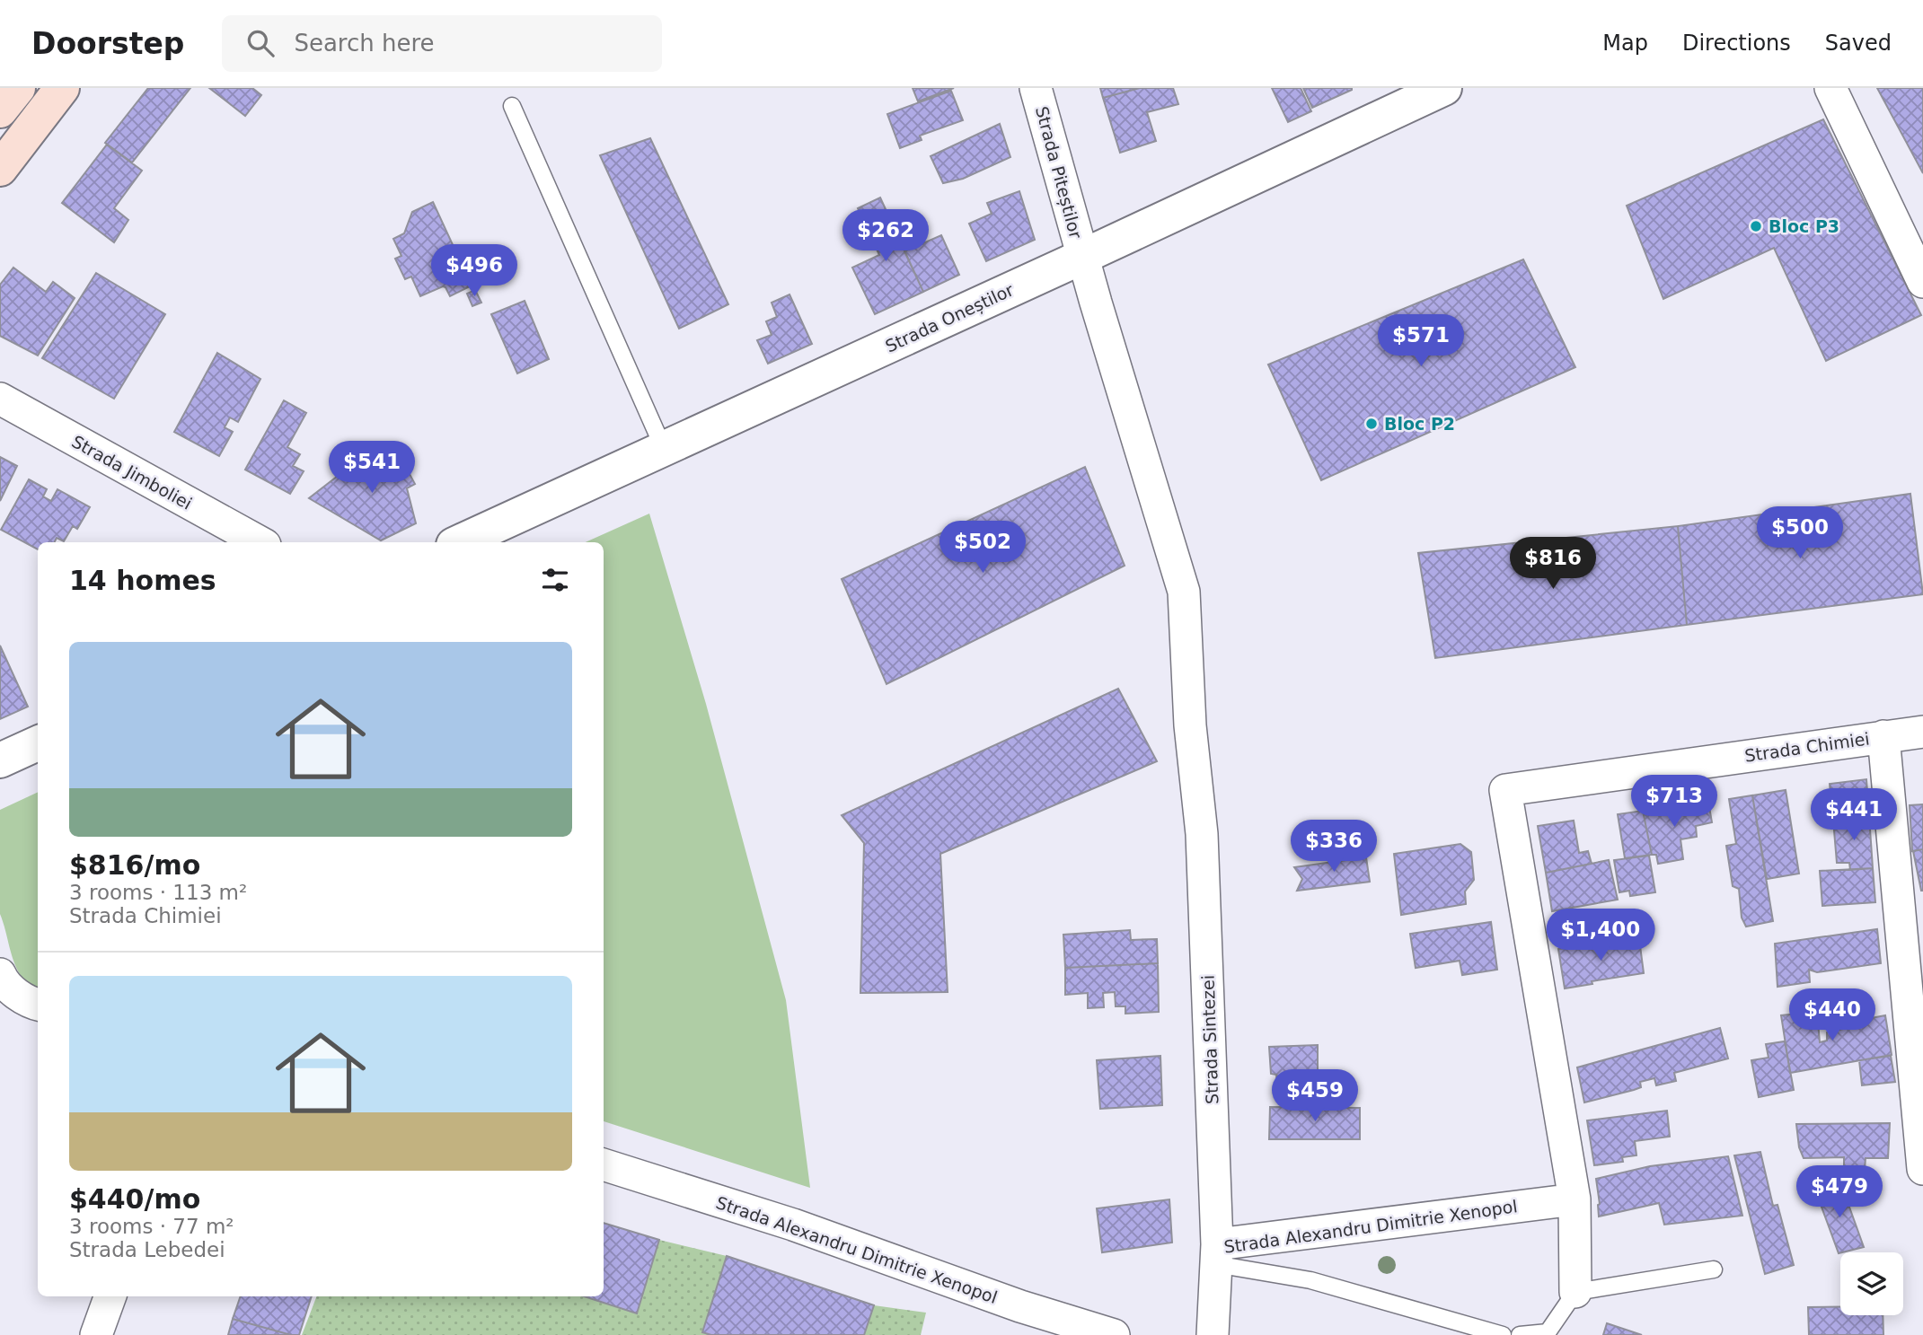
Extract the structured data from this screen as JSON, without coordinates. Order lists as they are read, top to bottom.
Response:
{
  "streets": {
    "street": [
      "Strada Piteștilor",
      "Strada Oneștilor",
      "Strada Jimboliei",
      "Strada Chimiei",
      "Strada Sintezei",
      "Strada Alexandru Dimitrie Xenopol"
    ]
  },
  "crossings": [
    ["Strada Piteștilor", "Strada Oneștilor"],
    ["Strada Piteștilor", "Strada Sintezei"],
    ["Strada Chimiei", "Strada Alexandru Dimitrie Xenopol"],
    ["Strada Sintezei", "Strada Alexandru Dimitrie Xenopol"]
  ],
  "places": ["Bloc P3", "Bloc P2"],
  "page": {
    "header": "Doorstep",
    "search": "Search here",
    "nav": ["Map", "Directions", "Saved"],
    "price": [
      "$262",
      "$496",
      "$571",
      "$541",
      "$500",
      "$502",
      "$816",
      "$713",
      "$441",
      "$336",
      "$1,400",
      "$440",
      "$459",
      "$479"
    ],
    "heading": "14 homes",
    "list": [
      {
        "name": "$816/mo",
        "note": "3 rooms · 113 m² · Strada Chimiei"
      },
      {
        "name": "$440/mo",
        "note": "3 rooms · 77 m² · Strada Lebedei"
      }
    ]
  }
}
